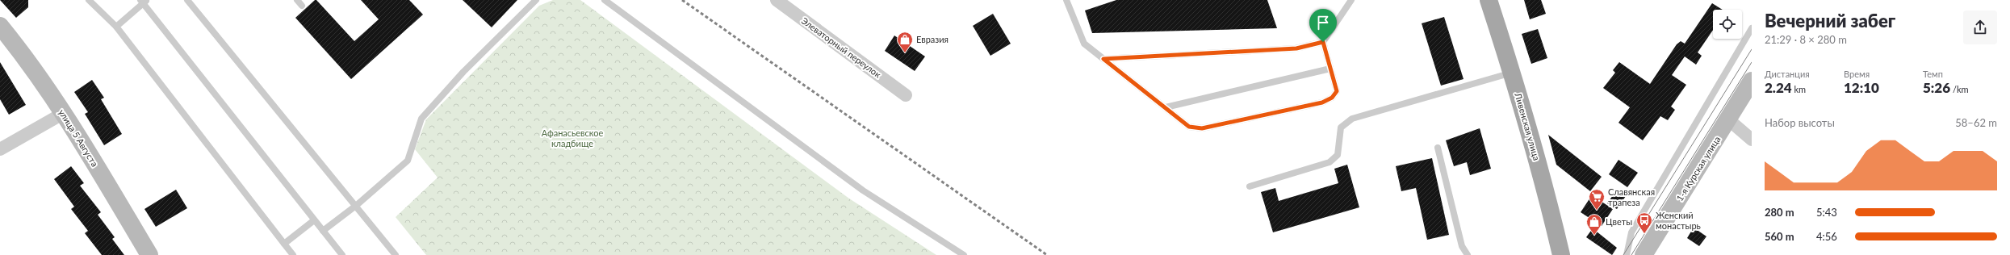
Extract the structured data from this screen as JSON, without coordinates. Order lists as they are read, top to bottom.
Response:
{
  "streets": {
    "main road": ["Ливенская улица", "улица 5 Августа", "1-я Курская улица"],
    "street": ["Элеваторный переулок"]
  },
  "parks": ["Афанасьевское кладбище"],
  "places": {
    "shop": ["Евразия", "Цветы"],
    "supermarket": ["Славянская трапеза"],
    "bus stop": ["Женский монастырь"]
  },
  "page": {
    "heading": ["Вечерний забег", "21:29 · 8 × 280 m"],
    "stats": [
      ["Дистанция", "2.24 km"],
      ["Время", "12:10"],
      ["Темп", "5:26 /km"]
    ],
    "chart": ["Набор высоты", "58–62 m"],
    "list": [
      {
        "name": "280 m",
        "note": "5:43"
      },
      {
        "name": "560 m",
        "note": "4:56"
      }
    ]
  }
}
